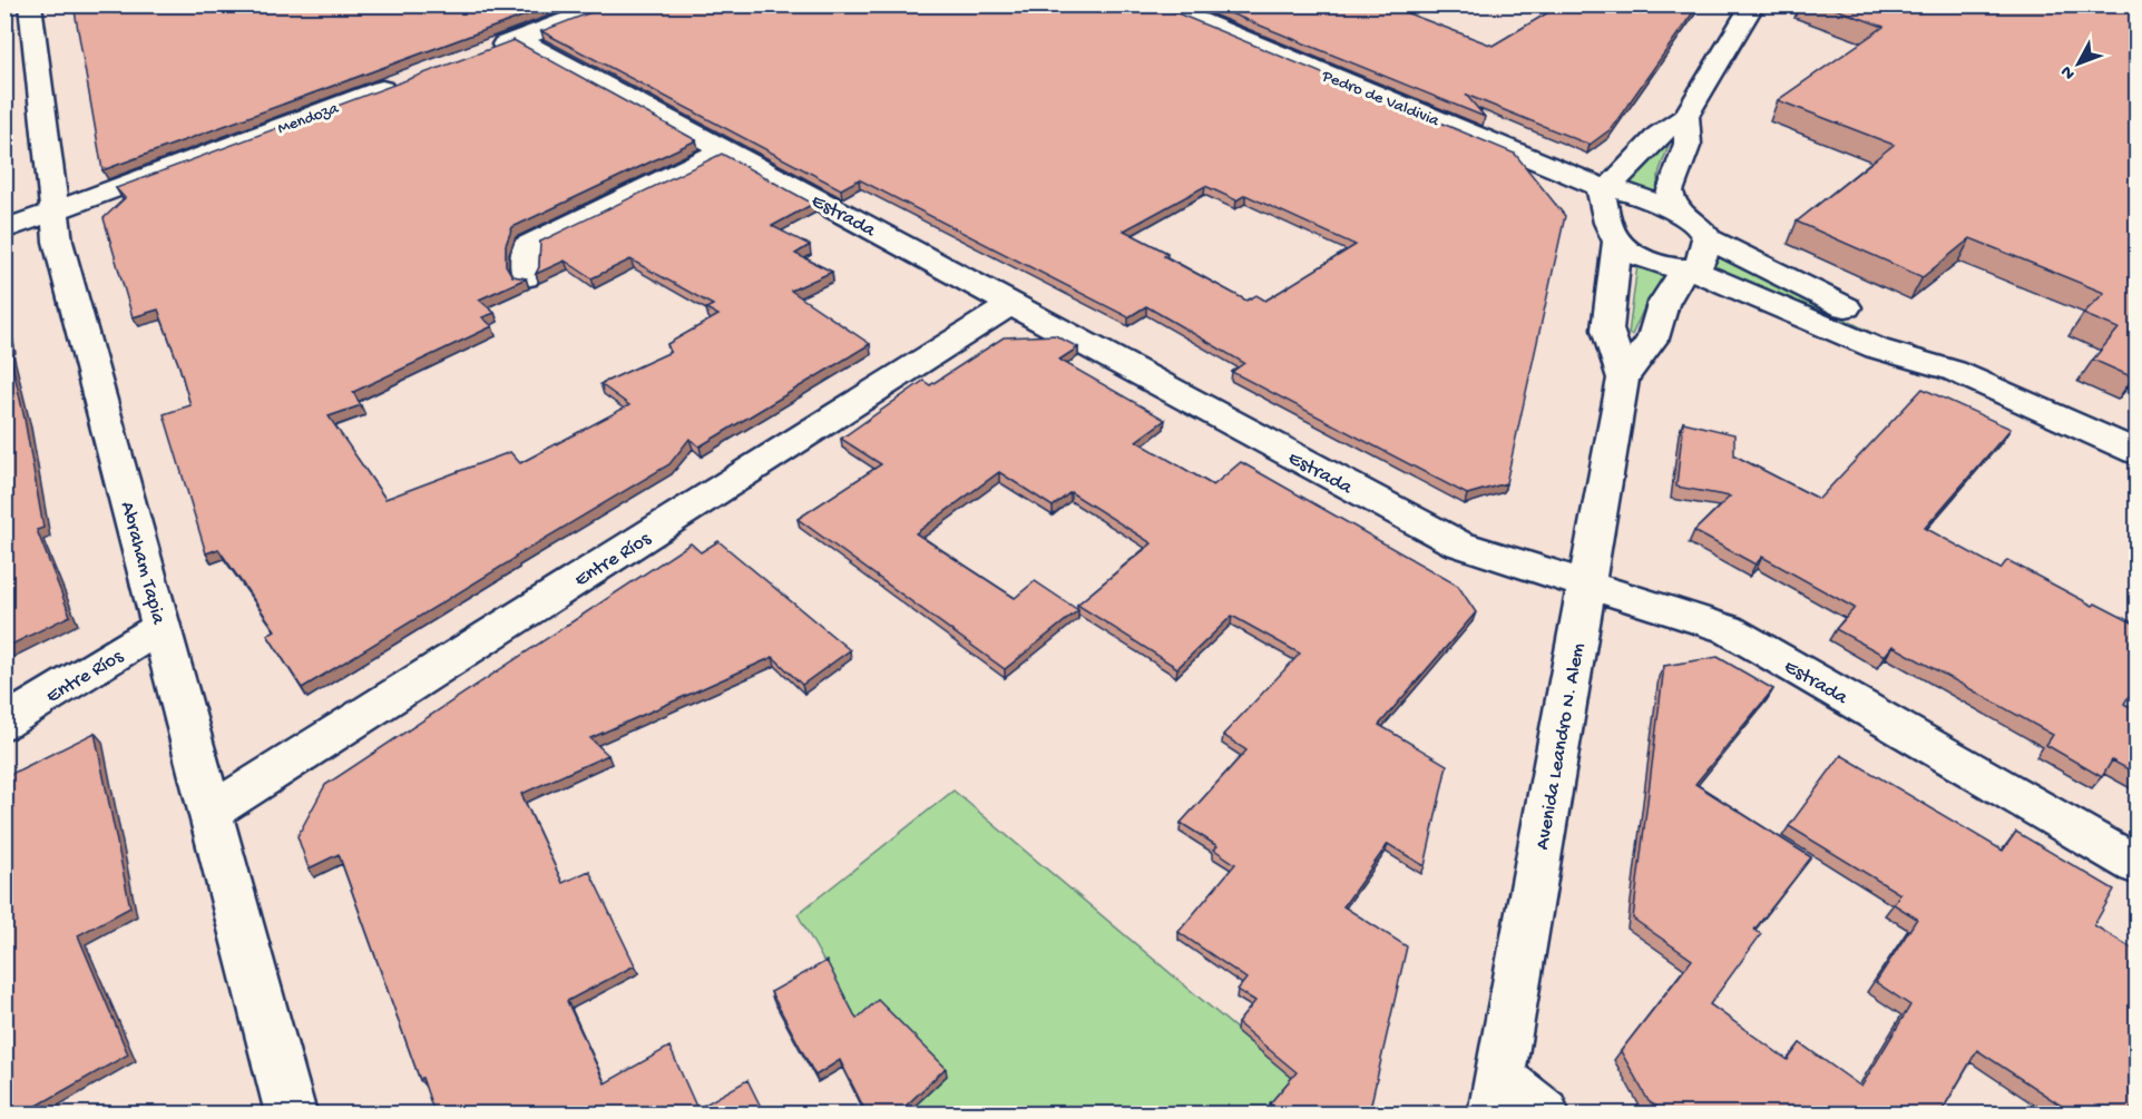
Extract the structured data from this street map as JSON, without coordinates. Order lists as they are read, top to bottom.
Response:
{
  "streets": {
    "street": [
      "Pedro de Valdivia",
      "Mendoza",
      "Estrada",
      "Entre Ríos",
      "Abraham Tapia",
      "Avenida Leandro N. Alem"
    ]
  },
  "crossings": [
    ["Mendoza", "Abraham Tapia"],
    ["Estrada", "Entre Ríos"],
    ["Estrada", "Avenida Leandro N. Alem"],
    ["Entre Ríos", "Abraham Tapia"]
  ],
  "north": "bottom left"
}
